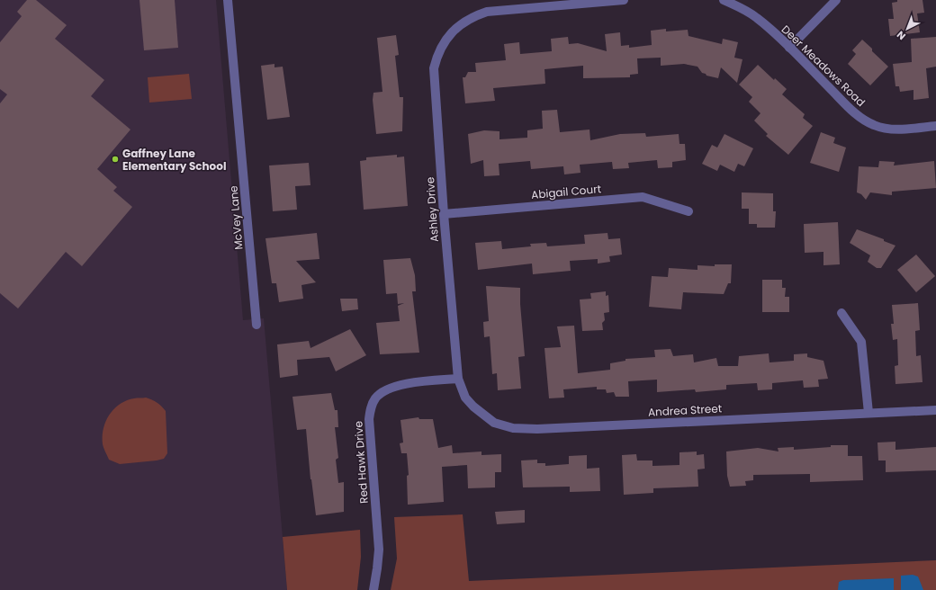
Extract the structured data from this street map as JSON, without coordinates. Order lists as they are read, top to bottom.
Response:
{
  "streets": {
    "street": [
      "Deer Meadows Road",
      "Abigail Court",
      "Ashley Drive",
      "McVey Lane",
      "Andrea Street",
      "Red Hawk Drive"
    ]
  },
  "crossings": [
    ["Abigail Court", "Ashley Drive"],
    ["Ashley Drive", "Andrea Street"],
    ["Ashley Drive", "Red Hawk Drive"],
    ["Andrea Street", "Red Hawk Drive"]
  ],
  "places": ["Gaffney Lane Elementary School"],
  "north": "bottom left"
}
